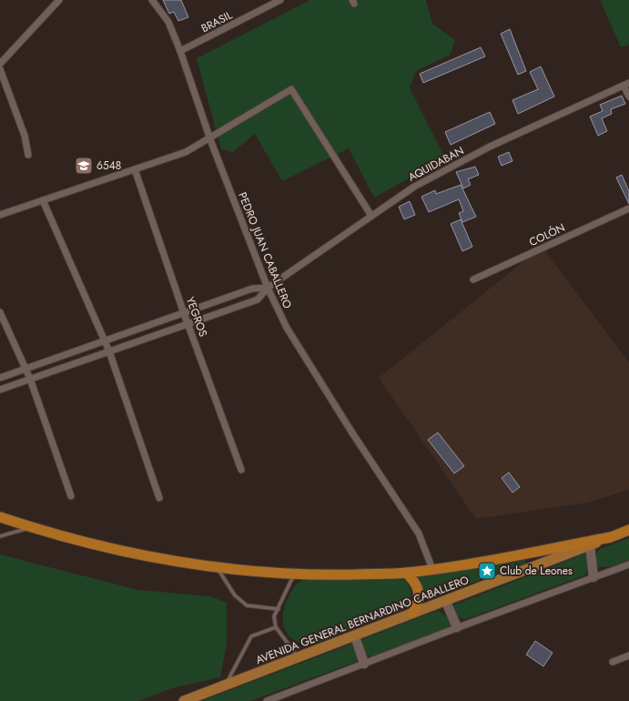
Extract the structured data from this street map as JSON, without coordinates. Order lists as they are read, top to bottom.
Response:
{
  "streets": {
    "main road": ["AVENIDA GENERAL BERNARDINO CABALLERO"],
    "street": [
      "BRASIL",
      "AQUIDABAN",
      "COLÓN",
      "PEDRO JUAN CABALLERO",
      "YEGROS"
    ]
  },
  "crossings": [
    ["BRASIL", "PEDRO JUAN CABALLERO"],
    ["AQUIDABAN", "PEDRO JUAN CABALLERO"],
    ["AQUIDABAN", "YEGROS"]
  ],
  "places": {
    "school or university": ["6548"],
    "place": ["Club de Leones"]
  }
}
